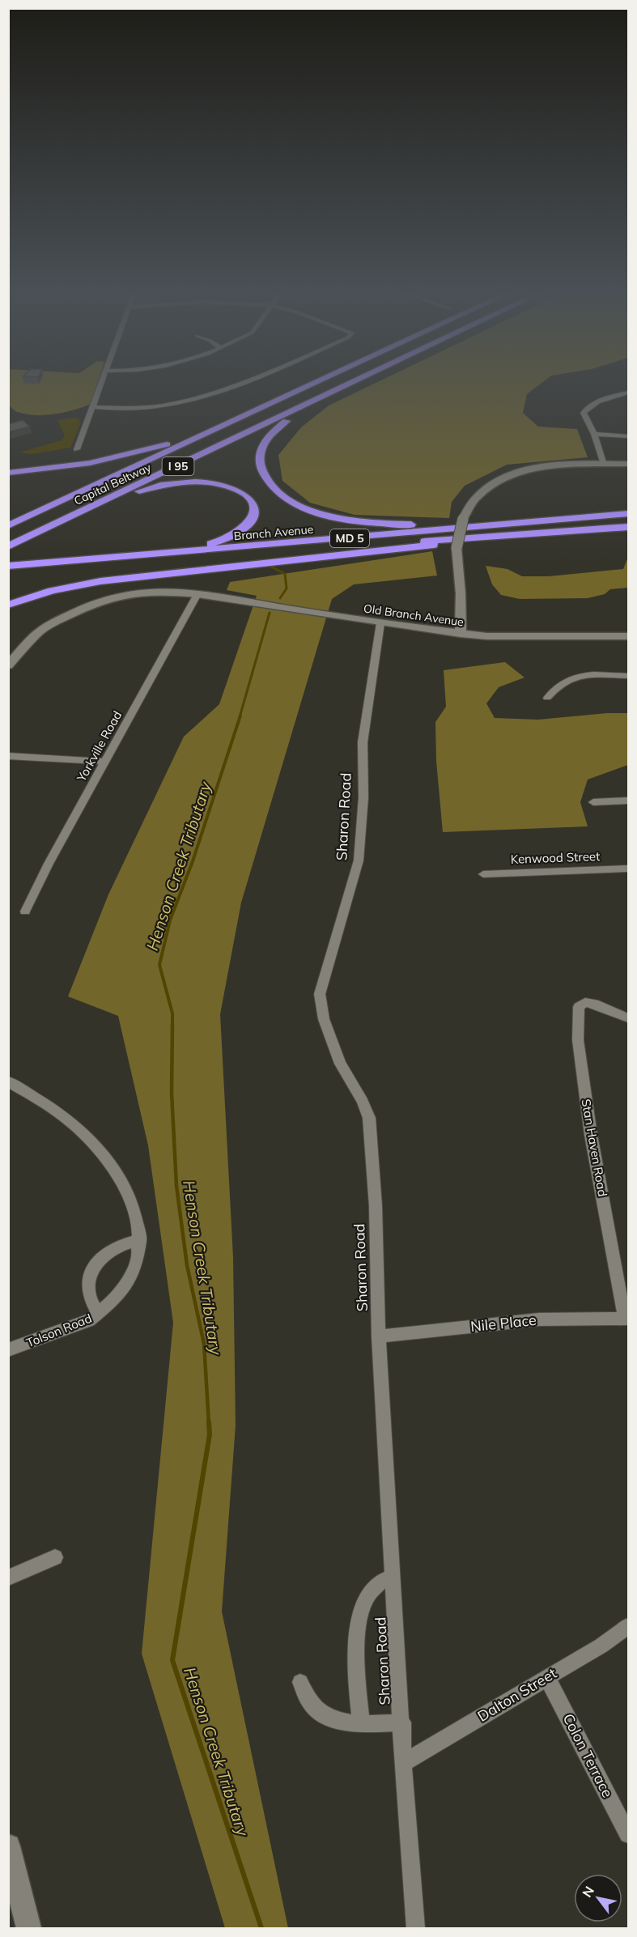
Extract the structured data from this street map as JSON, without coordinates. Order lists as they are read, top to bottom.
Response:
{
  "streets": {
    "highway": [
      "I 95",
      "Capital Beltway",
      "Branch Avenue",
      "MD 5"
    ],
    "street": [
      "Old Branch Avenue",
      "Yorkville Road",
      "Sharon Road",
      "Kenwood Street",
      "Stan Haven Road",
      "Nile Place",
      "Tolson Road",
      "Dalton Street",
      "Colon Terrace"
    ]
  },
  "crossings": [
    ["Old Branch Avenue", "Yorkville Road"],
    ["Old Branch Avenue", "Sharon Road"],
    ["Sharon Road", "Nile Place"],
    ["Sharon Road", "Dalton Street"],
    ["Stan Haven Road", "Nile Place"],
    ["Dalton Street", "Colon Terrace"]
  ],
  "water": ["Henson Creek Tributary"],
  "north": "top left"
}
